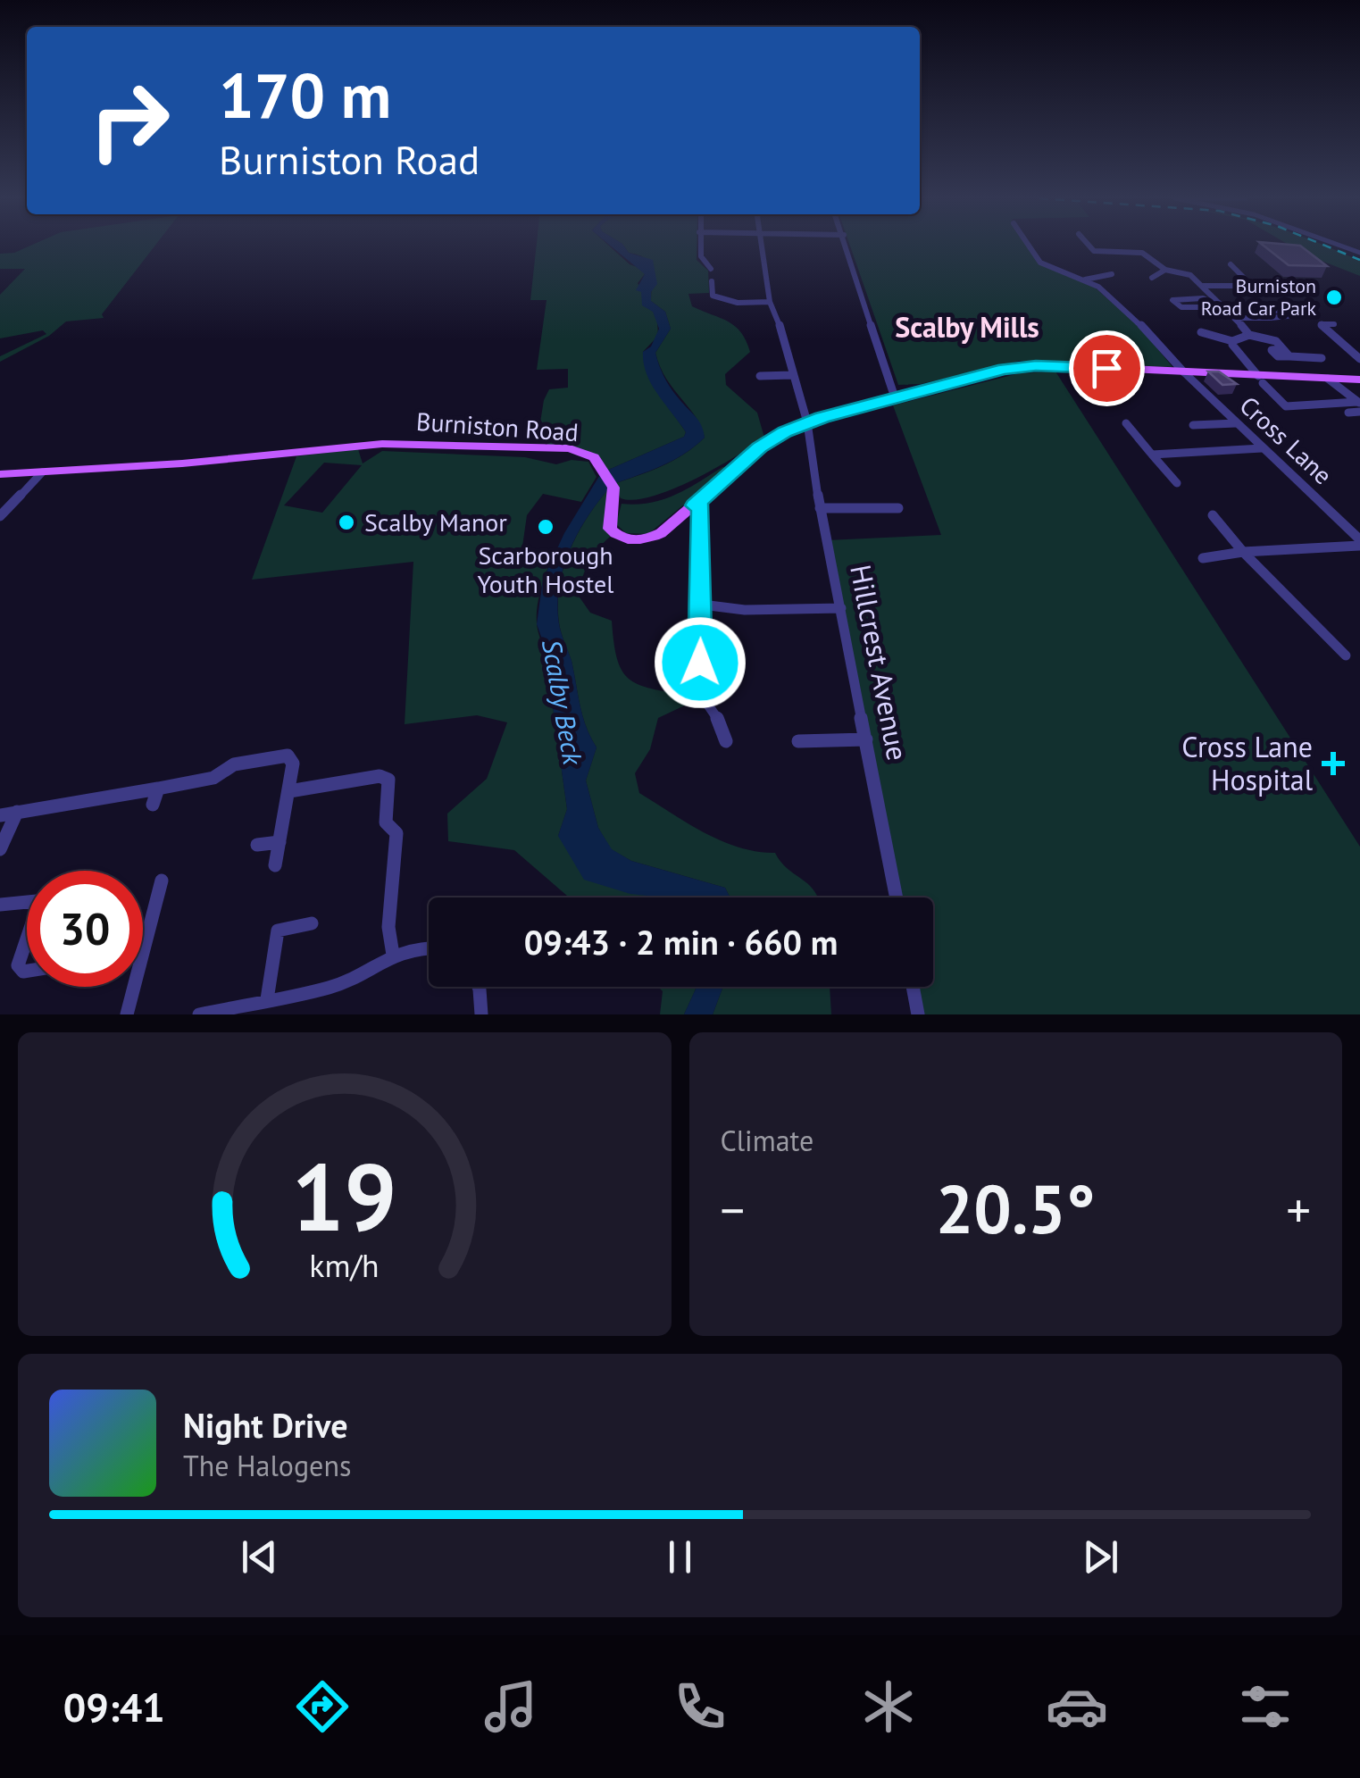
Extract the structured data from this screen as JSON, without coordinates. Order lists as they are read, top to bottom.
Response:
{
  "streets": {
    "main road": ["Burniston Road"],
    "street": ["Cross Lane", "Hillcrest Avenue"]
  },
  "crossings": [
    ["Burniston Road", "Cross Lane"],
    ["Burniston Road", "Hillcrest Avenue"]
  ],
  "districts": ["Scalby Mills"],
  "water": ["Scalby Beck"],
  "places": {
    "other": ["Burniston Road Car Park", "Scalby Manor", "Scarborough Youth Hostel"],
    "health": ["Cross Lane Hospital"]
  },
  "page": {
    "turn": ["170 m", "Burniston Road"],
    "limit": "30",
    "trip": "09:43 · 2 min · 660 m",
    "tile": "Climate",
    "heat": ["−", "20.5°", "+"],
    "song": ["Night Drive", "The Halogens"],
    "tabs": "09:41",
    "gauge": ["19", "km/h"]
  }
}
